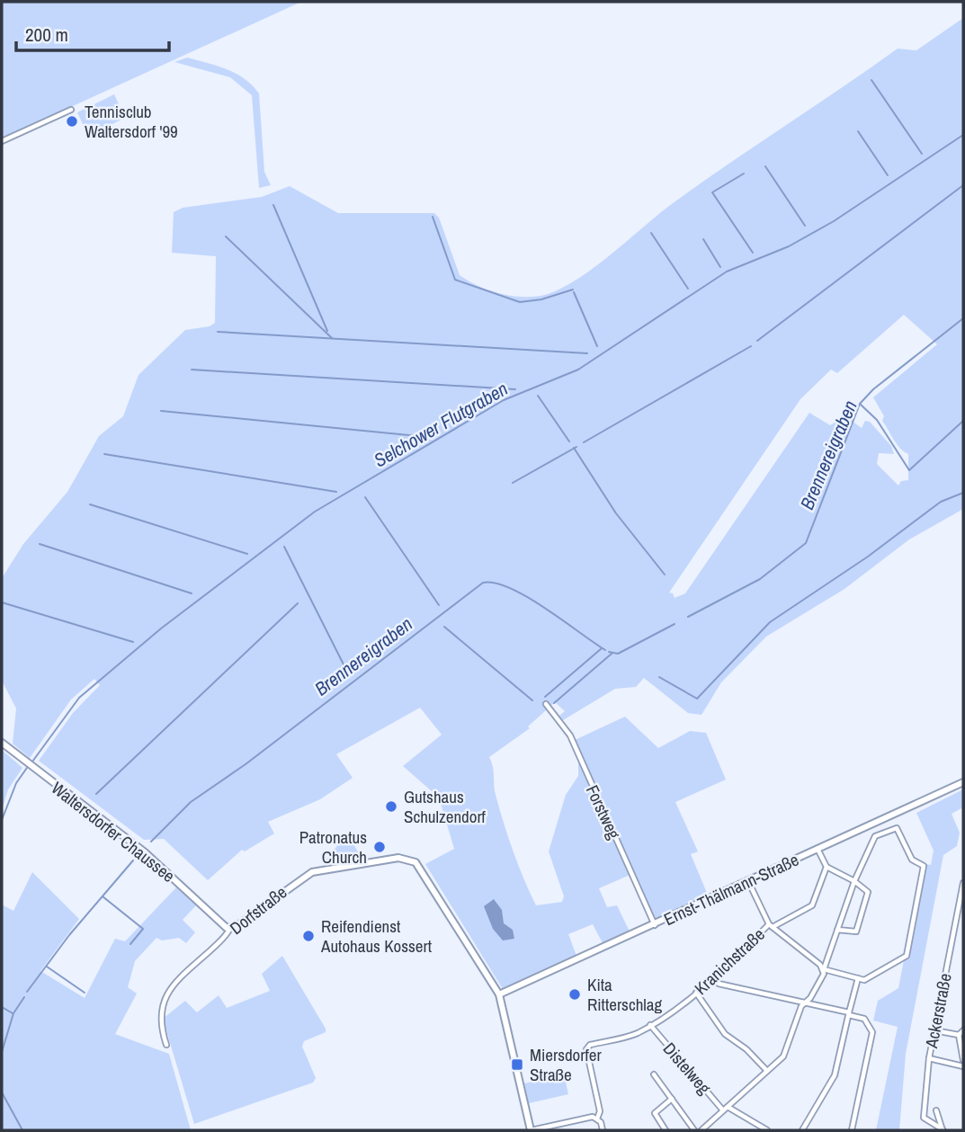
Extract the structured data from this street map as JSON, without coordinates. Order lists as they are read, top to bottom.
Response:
{
  "streets": {
    "street": [
      "Forstweg",
      "Waltersdorfer Chaussee",
      "Ernst-Thälmann-Straße",
      "Dorfstraße",
      "Kranichstraße",
      "Ackerstraße",
      "Distelweg"
    ]
  },
  "crossings": [
    ["Forstweg", "Ernst-Thälmann-Straße"],
    ["Waltersdorfer Chaussee", "Dorfstraße"],
    ["Ernst-Thälmann-Straße", "Dorfstraße"],
    ["Kranichstraße", "Distelweg"]
  ],
  "water": ["Selchower Flutgraben", "Brennereigraben"],
  "places": {
    "other": [
      "Tennisclub Waltersdorf '99",
      "Gutshaus Schulzendorf",
      "Patronatus Church",
      "Reifendienst Autohaus Kossert",
      "Kita Ritterschlag"
    ],
    "transit": ["Miersdorfer Straße"]
  },
  "scale_bar": "200 m"
}
